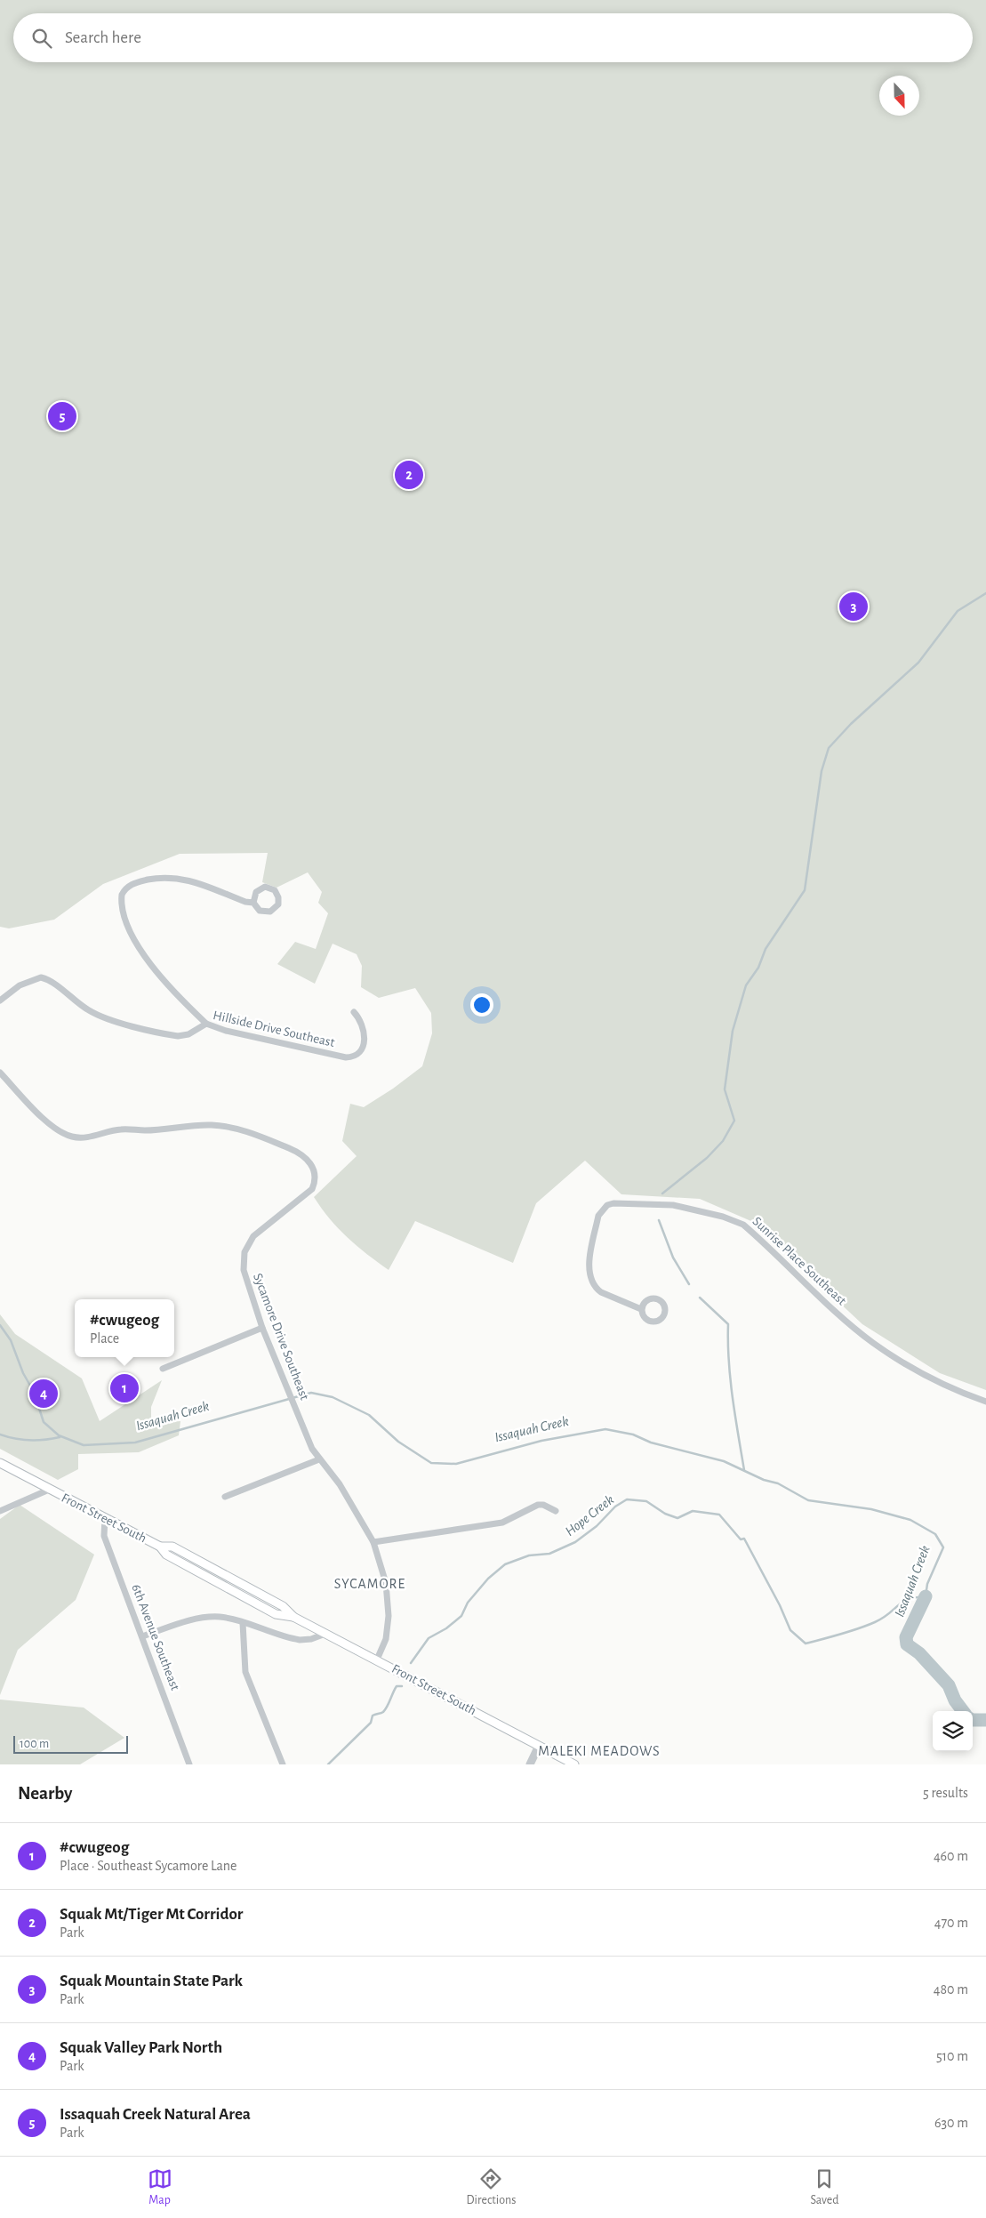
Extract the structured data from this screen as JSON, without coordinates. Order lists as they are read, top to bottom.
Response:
{
  "streets": {
    "main road": ["Front Street South"],
    "street": [
      "Hillside Drive Southeast",
      "Sunrise Place Southeast",
      "Sycamore Drive Southeast",
      "6th Avenue Southeast"
    ]
  },
  "crossings": [
    ["Sycamore Drive Southeast", "Front Street South"],
    ["Front Street South", "6th Avenue Southeast"]
  ],
  "districts": ["SYCAMORE", "MALEKI MEADOWS"],
  "water": ["Issaquah Creek", "Hope Creek"],
  "scale_bar": "100 m",
  "north": "bottom",
  "page": {
    "search": "Search here",
    "pins": [
      "5",
      "2",
      "3",
      "1",
      "4"
    ],
    "popup": ["#cwugeog", "Place"],
    "scale": "100 m",
    "heading": ["Nearby", "5 results"],
    "list": [
      {
        "mark": "1",
        "name": "#cwugeog",
        "note": "Place · Southeast Sycamore Lane",
        "value": "460 m"
      },
      {
        "mark": "2",
        "name": "Squak Mt/Tiger Mt Corridor",
        "note": "Park",
        "value": "470 m"
      },
      {
        "mark": "3",
        "name": "Squak Mountain State Park",
        "note": "Park",
        "value": "480 m"
      },
      {
        "mark": "4",
        "name": "Squak Valley Park North",
        "note": "Park",
        "value": "510 m"
      },
      {
        "mark": "5",
        "name": "Issaquah Creek Natural Area",
        "note": "Park",
        "value": "630 m"
      }
    ],
    "nav": ["Map", "Directions", "Saved"]
  }
}
